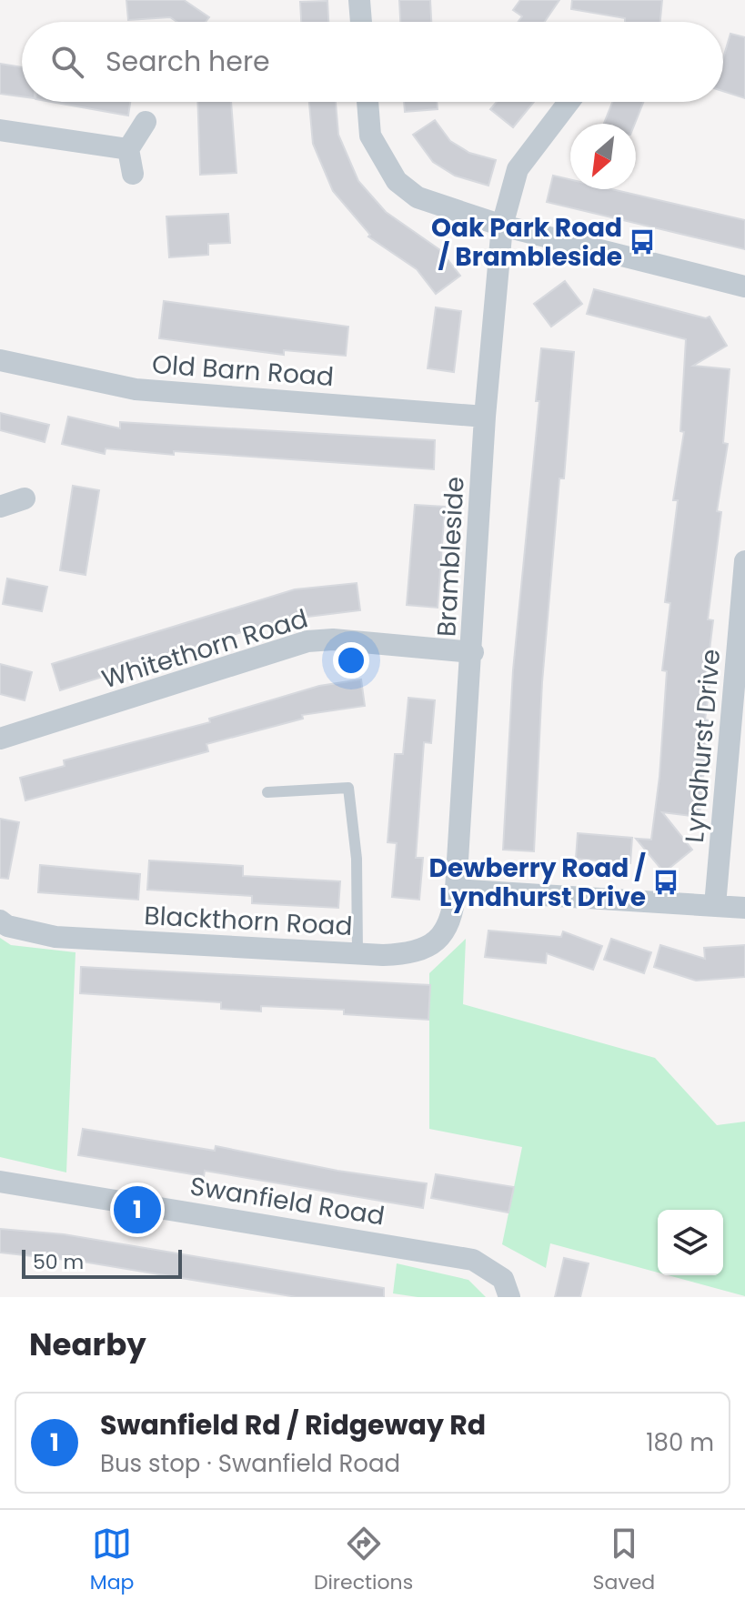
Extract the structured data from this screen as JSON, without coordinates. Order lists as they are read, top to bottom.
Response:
{
  "streets": {
    "street": [
      "Old Barn Road",
      "Brambleside",
      "Whitethorn Road",
      "Lyndhurst Drive",
      "Blackthorn Road",
      "Swanfield Road"
    ]
  },
  "crossings": [
    ["Old Barn Road", "Brambleside"],
    ["Brambleside", "Whitethorn Road"],
    ["Brambleside", "Blackthorn Road"]
  ],
  "places": {
    "bus stop": ["Oak Park Road / Brambleside", "Dewberry Road / Lyndhurst Drive"]
  },
  "scale_bar": "50 m",
  "north": "bottom left",
  "page": {
    "search": "Search here",
    "pins": "1",
    "scale": "50 m",
    "heading": "Nearby",
    "list": [
      {
        "mark": "1",
        "name": "Swanfield Rd / Ridgeway Rd",
        "note": "Bus stop · Swanfield Road",
        "value": "180 m"
      }
    ],
    "nav": ["Map", "Directions", "Saved"]
  }
}
